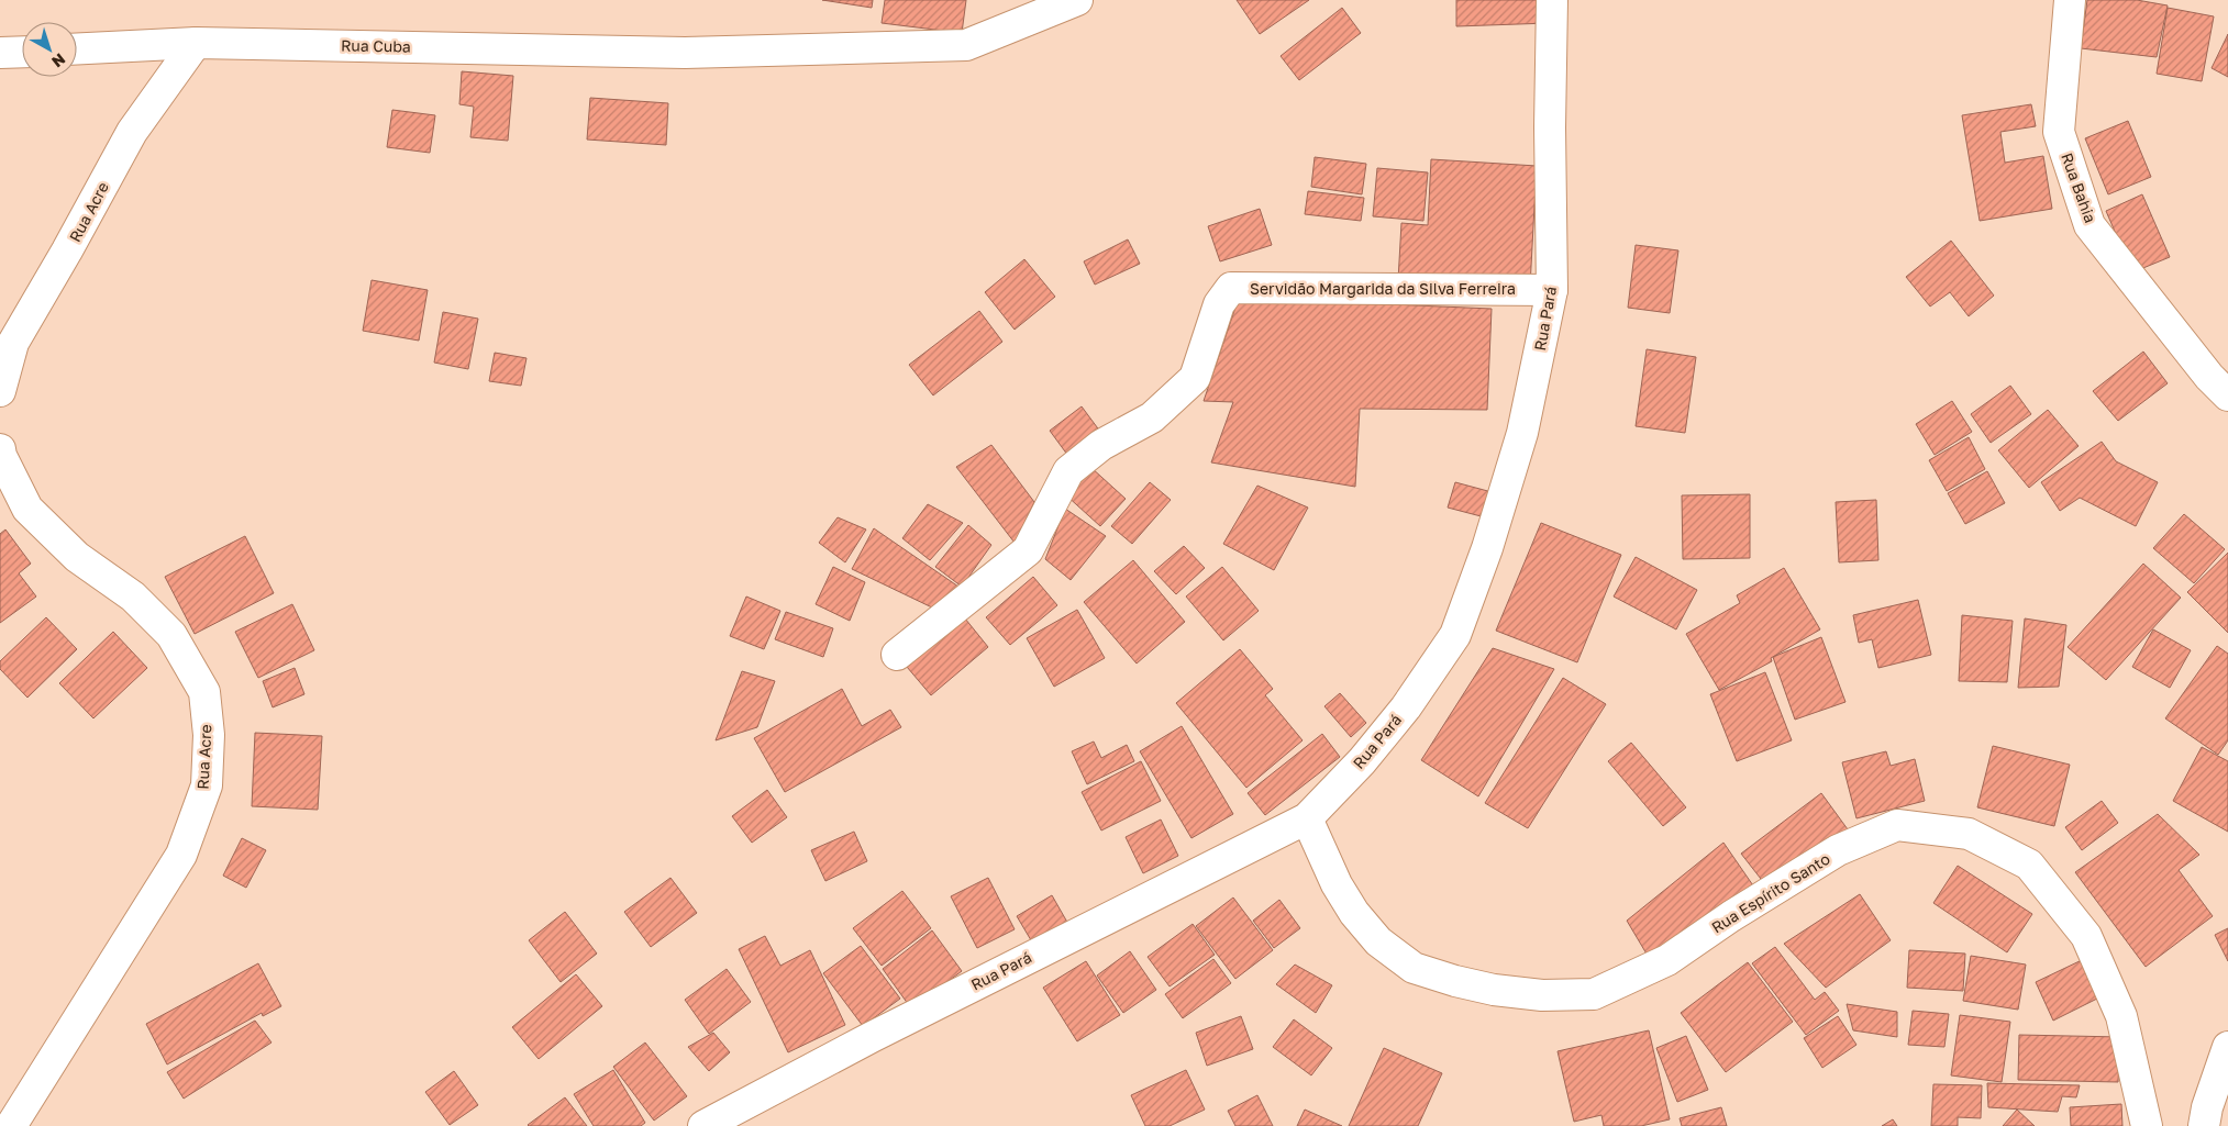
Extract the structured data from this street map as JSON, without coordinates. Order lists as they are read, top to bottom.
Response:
{
  "streets": {
    "street": [
      "Rua Cuba",
      "Rua Bahia",
      "Rua Acre",
      "Servidão Margarida da Silva Ferreira",
      "Rua Pará",
      "Rua Espírito Santo"
    ]
  },
  "crossings": [
    ["Rua Cuba", "Rua Acre"],
    ["Servidão Margarida da Silva Ferreira", "Rua Pará"],
    ["Rua Pará", "Rua Espírito Santo"]
  ],
  "north": "bottom right"
}
